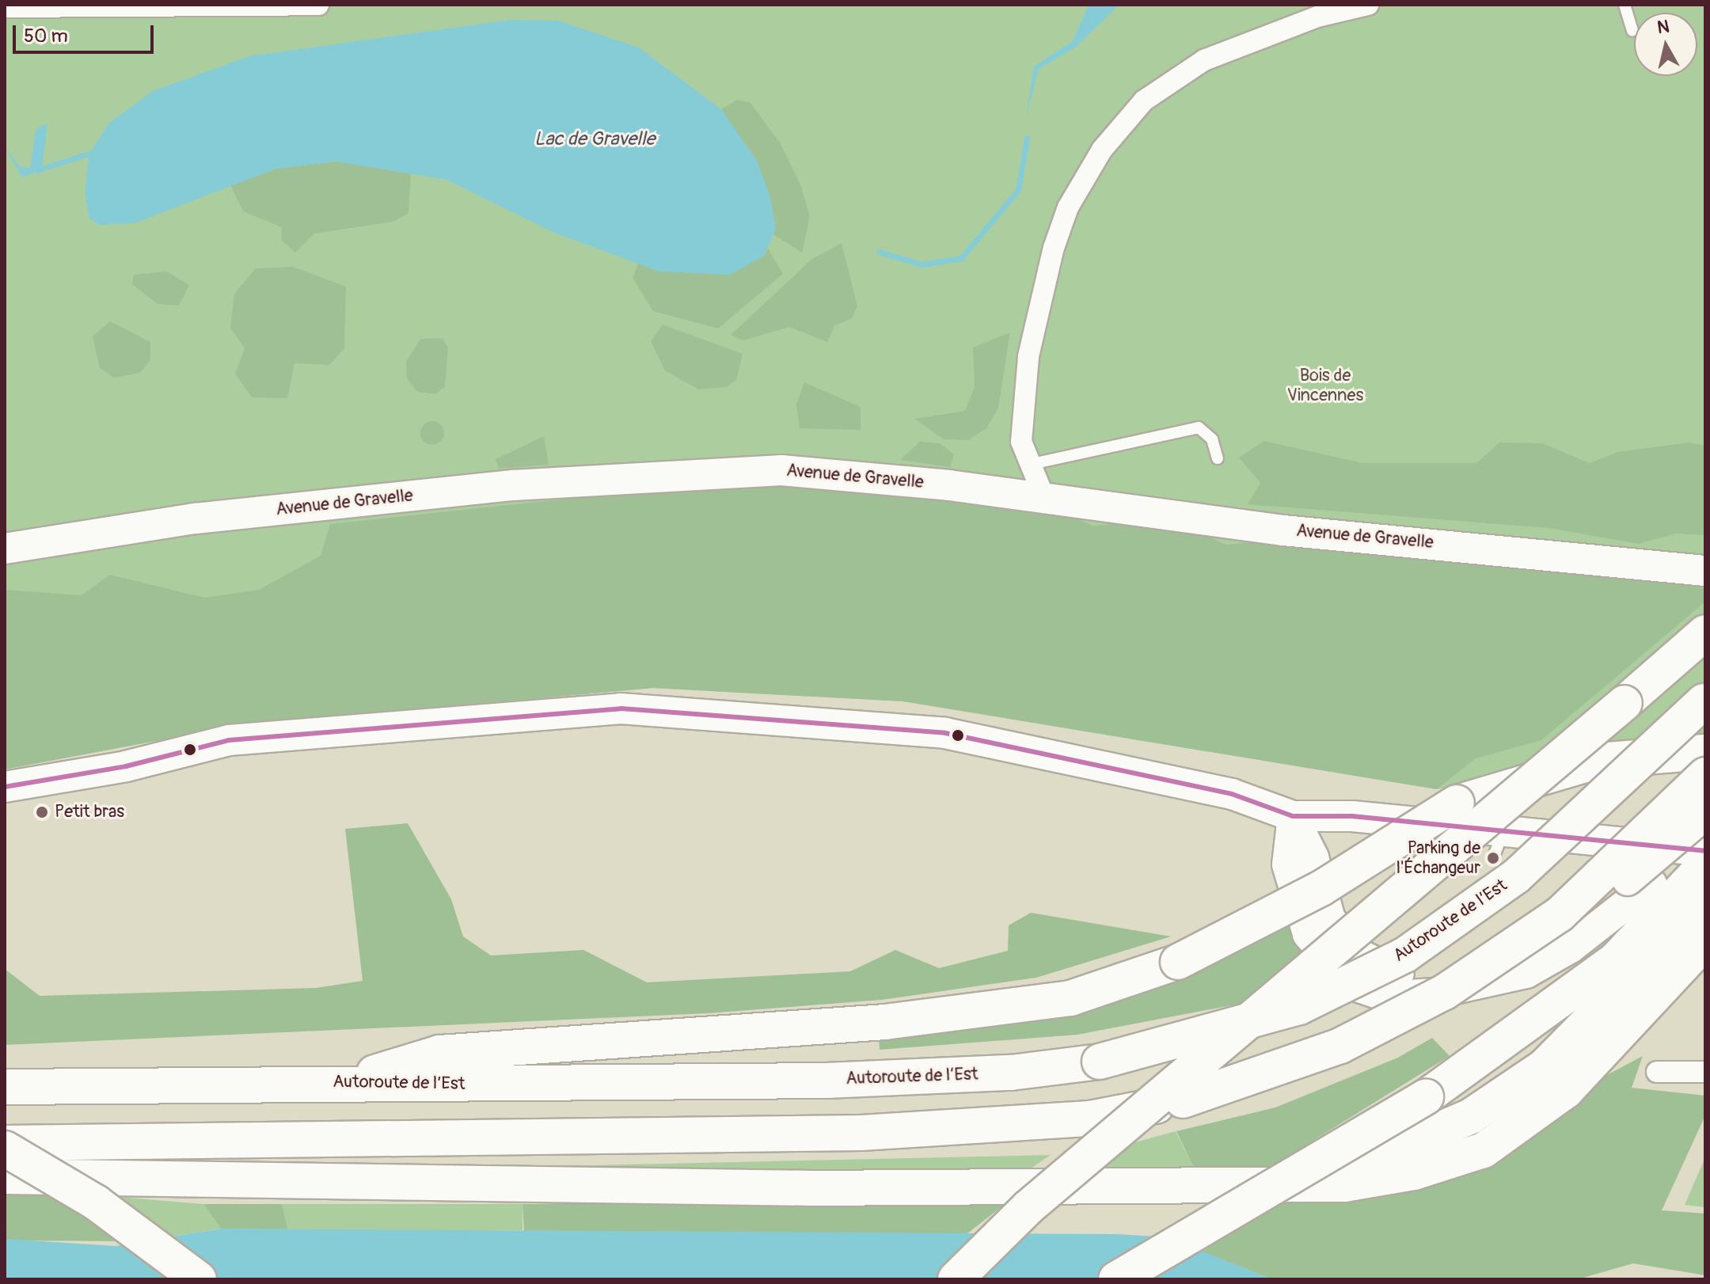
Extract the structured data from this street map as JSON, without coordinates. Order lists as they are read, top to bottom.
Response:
{
  "streets": {
    "highway": ["Autoroute de l’Est"],
    "street": ["Avenue de Gravelle"]
  },
  "water": ["Lac de Gravelle"],
  "parks": ["Bois de Vincennes"],
  "places": ["Petit bras", "Parking de l'Échangeur"],
  "scale_bar": "50 m",
  "north": "top"
}
